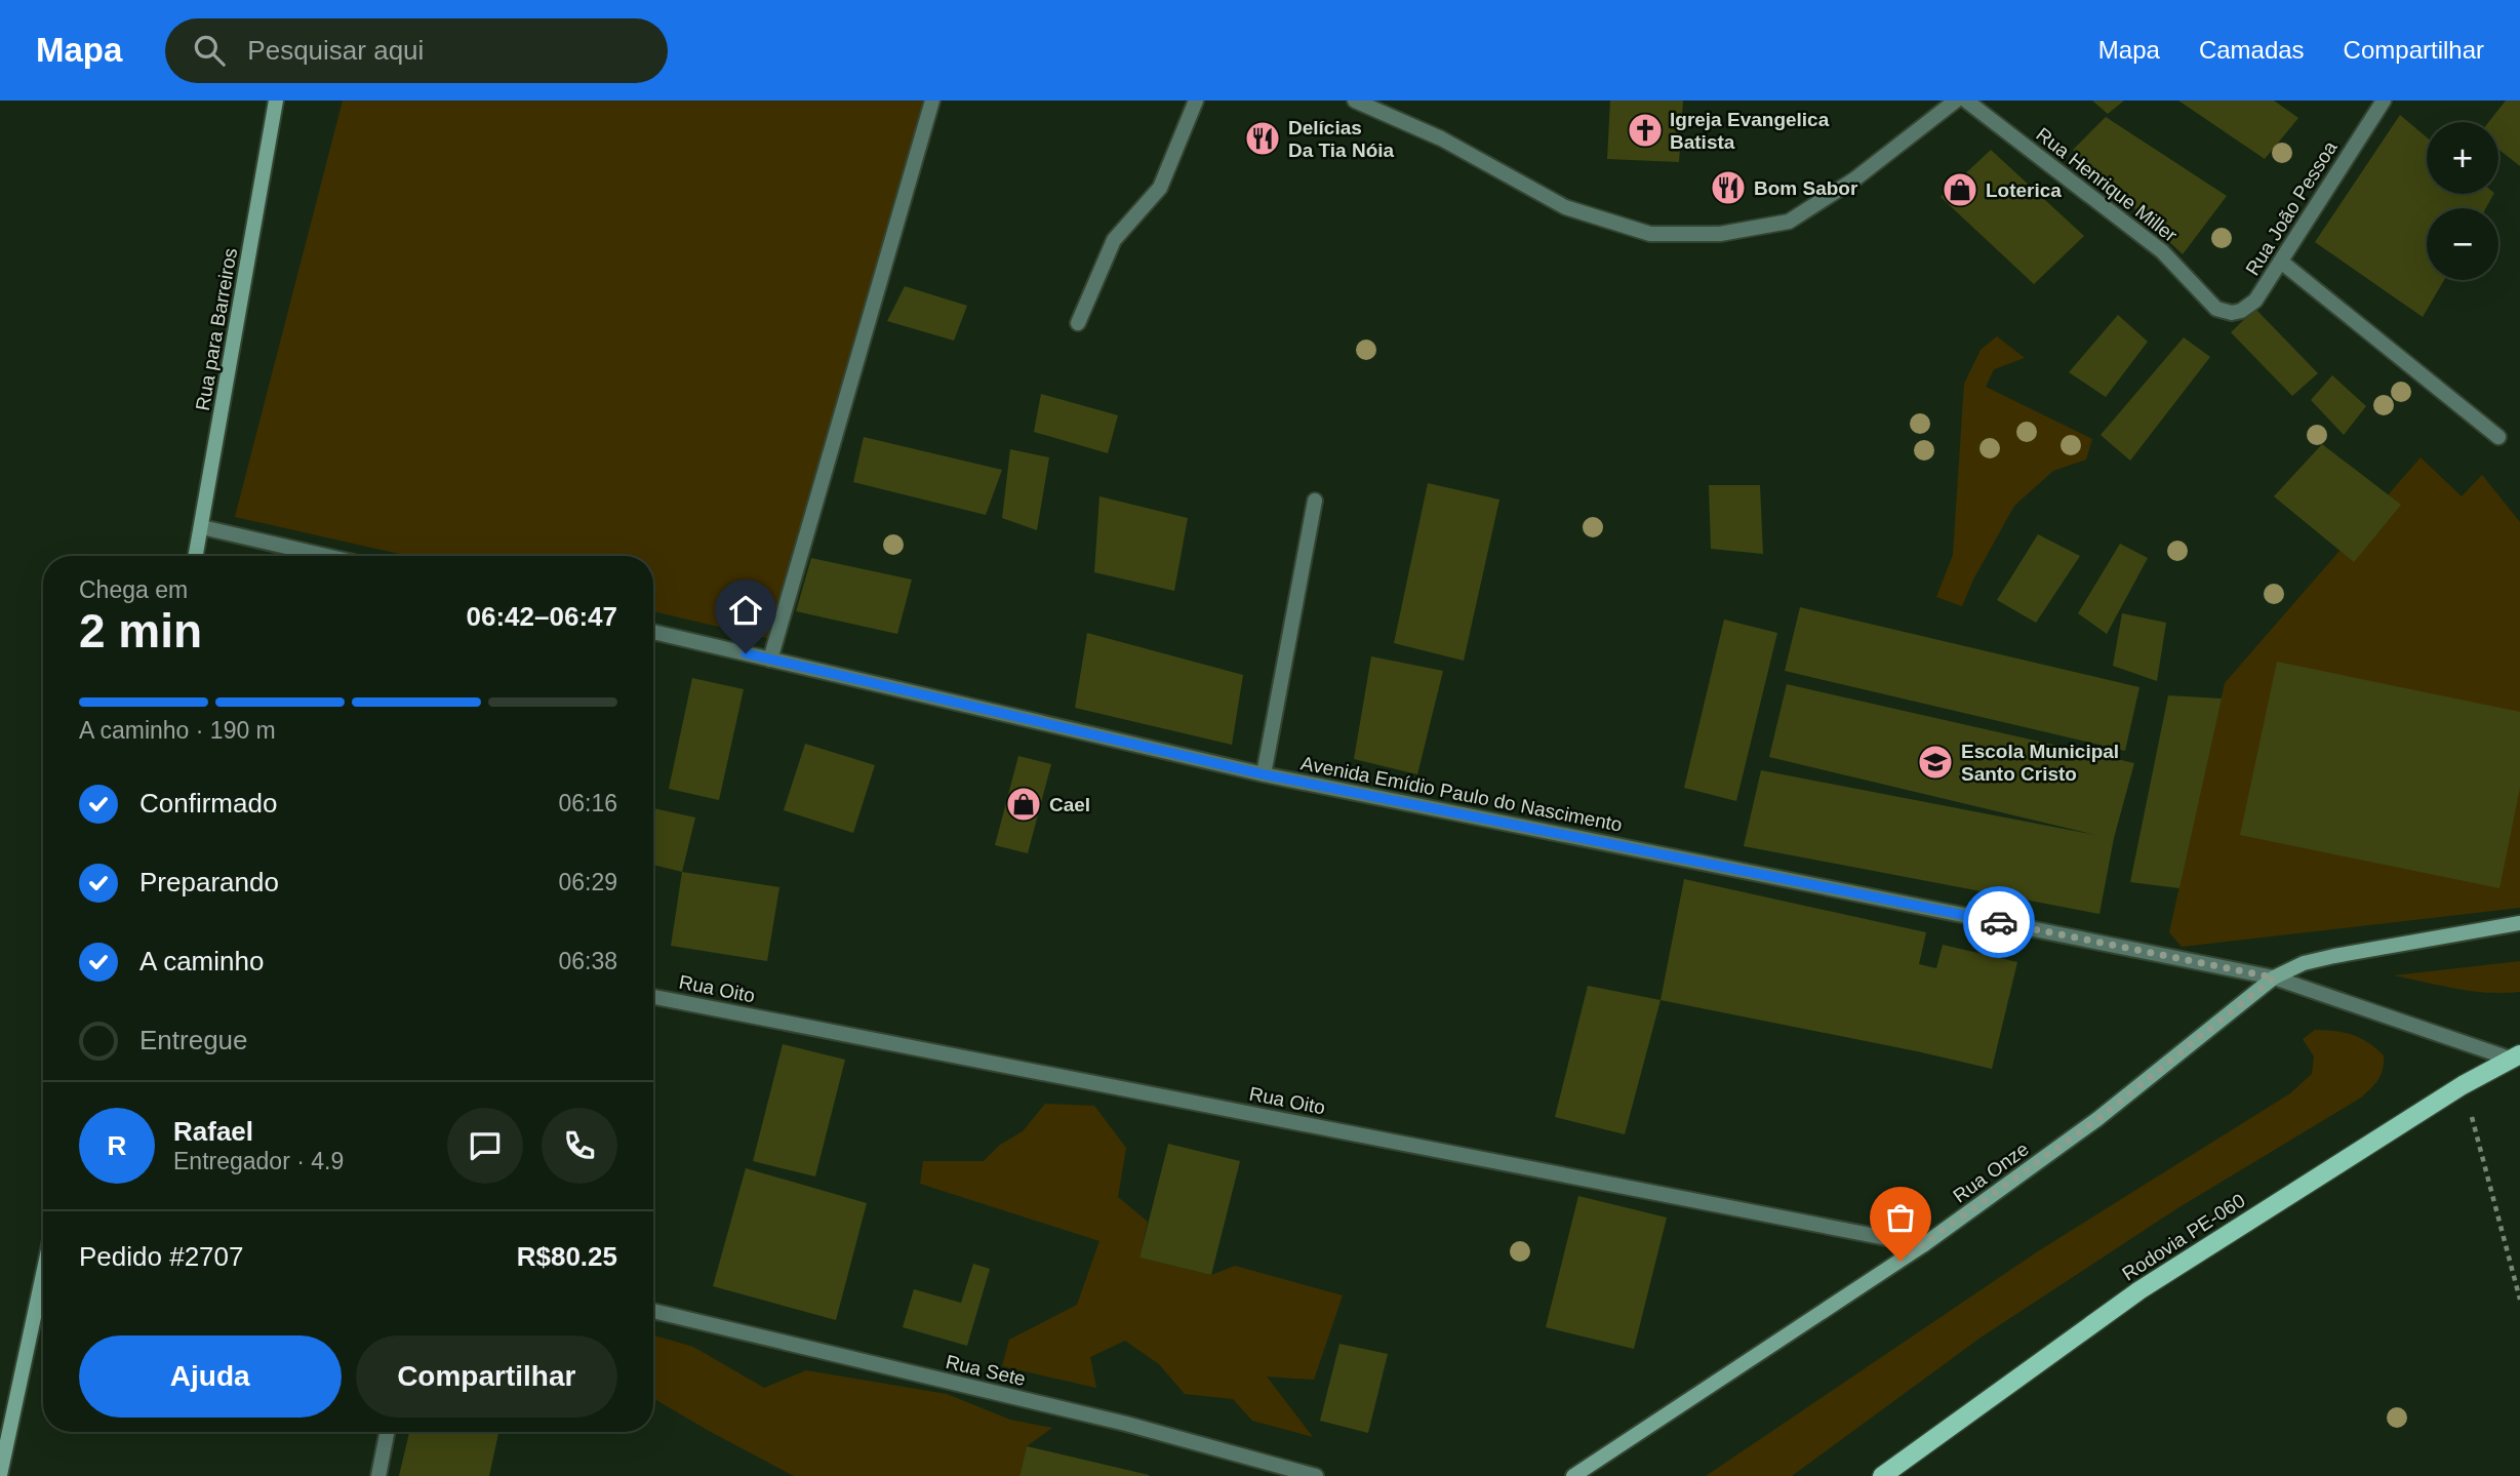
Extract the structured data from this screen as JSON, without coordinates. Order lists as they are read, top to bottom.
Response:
{
  "streets": {
    "main road": ["Rodovia PE-060"],
    "street": [
      "Rua Henrique Miller",
      "Rua João Pessoa",
      "Rua para Barreiros",
      "Avenida Emídio Paulo do Nascimento",
      "Rua Oito",
      "Rua Onze",
      "Rua Sete"
    ]
  },
  "crossings": [
    ["Rua Henrique Miller", "Rua João Pessoa"],
    ["Avenida Emídio Paulo do Nascimento", "Rua Onze"],
    ["Avenida Emídio Paulo do Nascimento", "Rodovia PE-060"],
    ["Rua Oito", "Rua Onze"]
  ],
  "places": {
    "church": ["Igreja Evangelica Batista"],
    "restaurant": ["Delícias Da Tia Nóia", "Bom Sabor"],
    "shop": ["Loterica", "Cael"],
    "school or university": ["Escola Municipal Santo Cristo"]
  },
  "page": {
    "header": "Mapa",
    "search": "Pesquisar aqui",
    "nav": ["Mapa", "Camadas", "Compartilhar"],
    "map_buttons": ["+", "−"],
    "heading": ["2 min", "Chega em", "06:42–06:47"],
    "panel": [
      "Rafael",
      "Entregador · 4.9",
      "Pedido #2707",
      "R$80.25"
    ],
    "bar": "A caminho · 190 m",
    "list": [
      ["Confirmado", "06:16"],
      ["Preparando", "06:29"],
      ["A caminho", "06:38"],
      "Entregue"
    ],
    "round": "R",
    "buttons": ["Ajuda", "Compartilhar"]
  }
}
